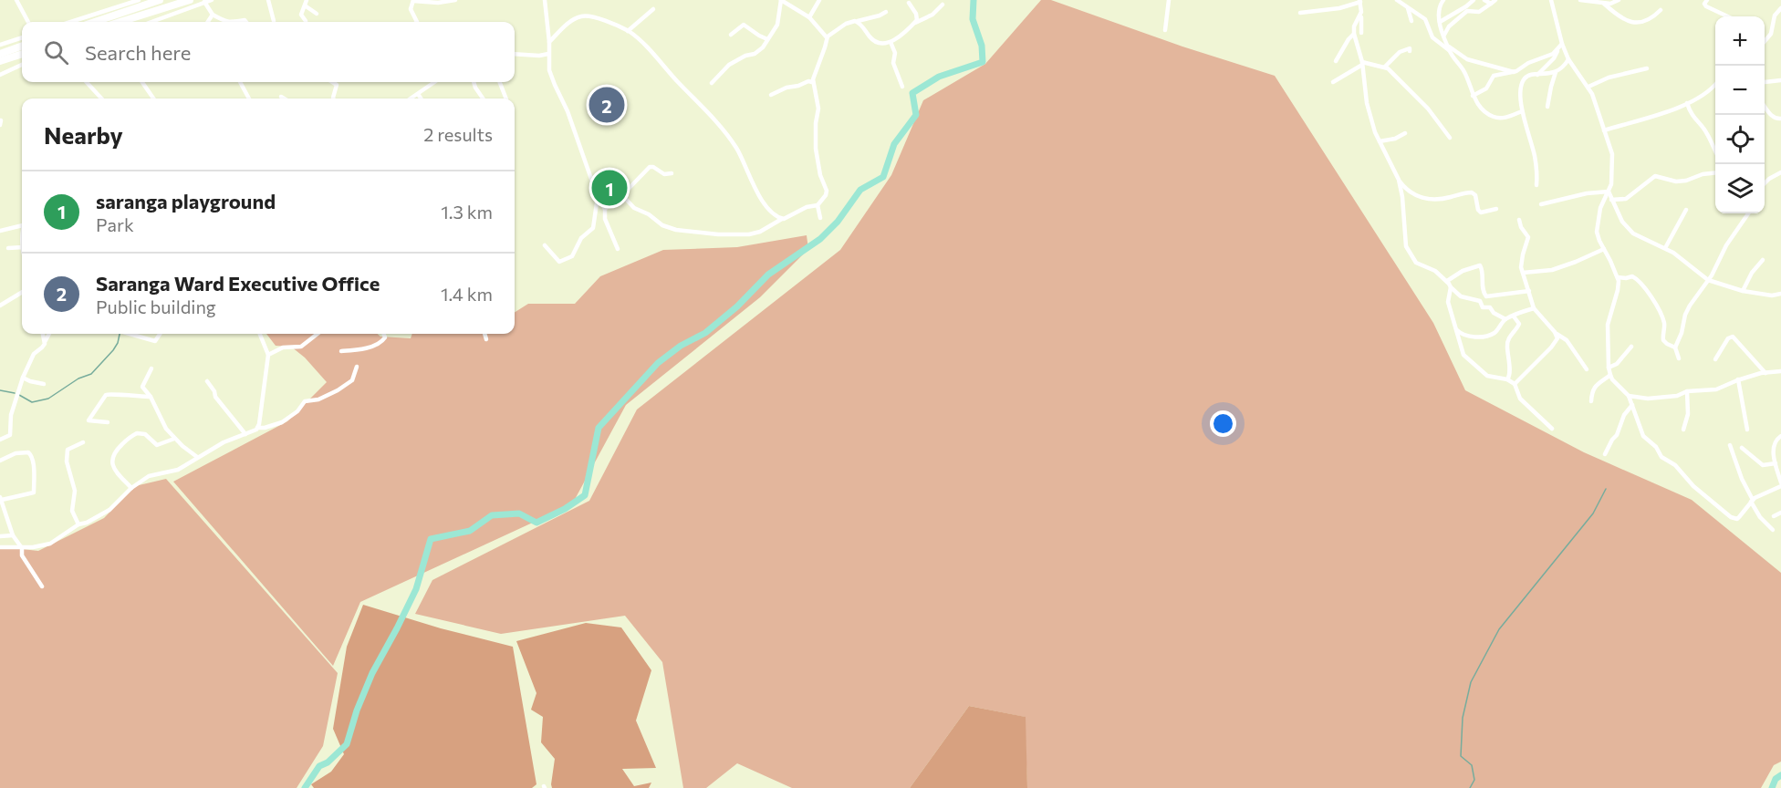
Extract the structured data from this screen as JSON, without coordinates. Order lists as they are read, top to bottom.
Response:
{
  "page": {
    "map_buttons": ["+", "−"],
    "search": "Search here",
    "pins": ["2", "1"],
    "heading": ["Nearby", "2 results"],
    "list": [
      {
        "mark": "1",
        "name": "saranga playground",
        "note": "Park",
        "value": "1.3 km"
      },
      {
        "mark": "2",
        "name": "Saranga Ward Executive Office",
        "note": "Public building",
        "value": "1.4 km"
      }
    ]
  }
}
